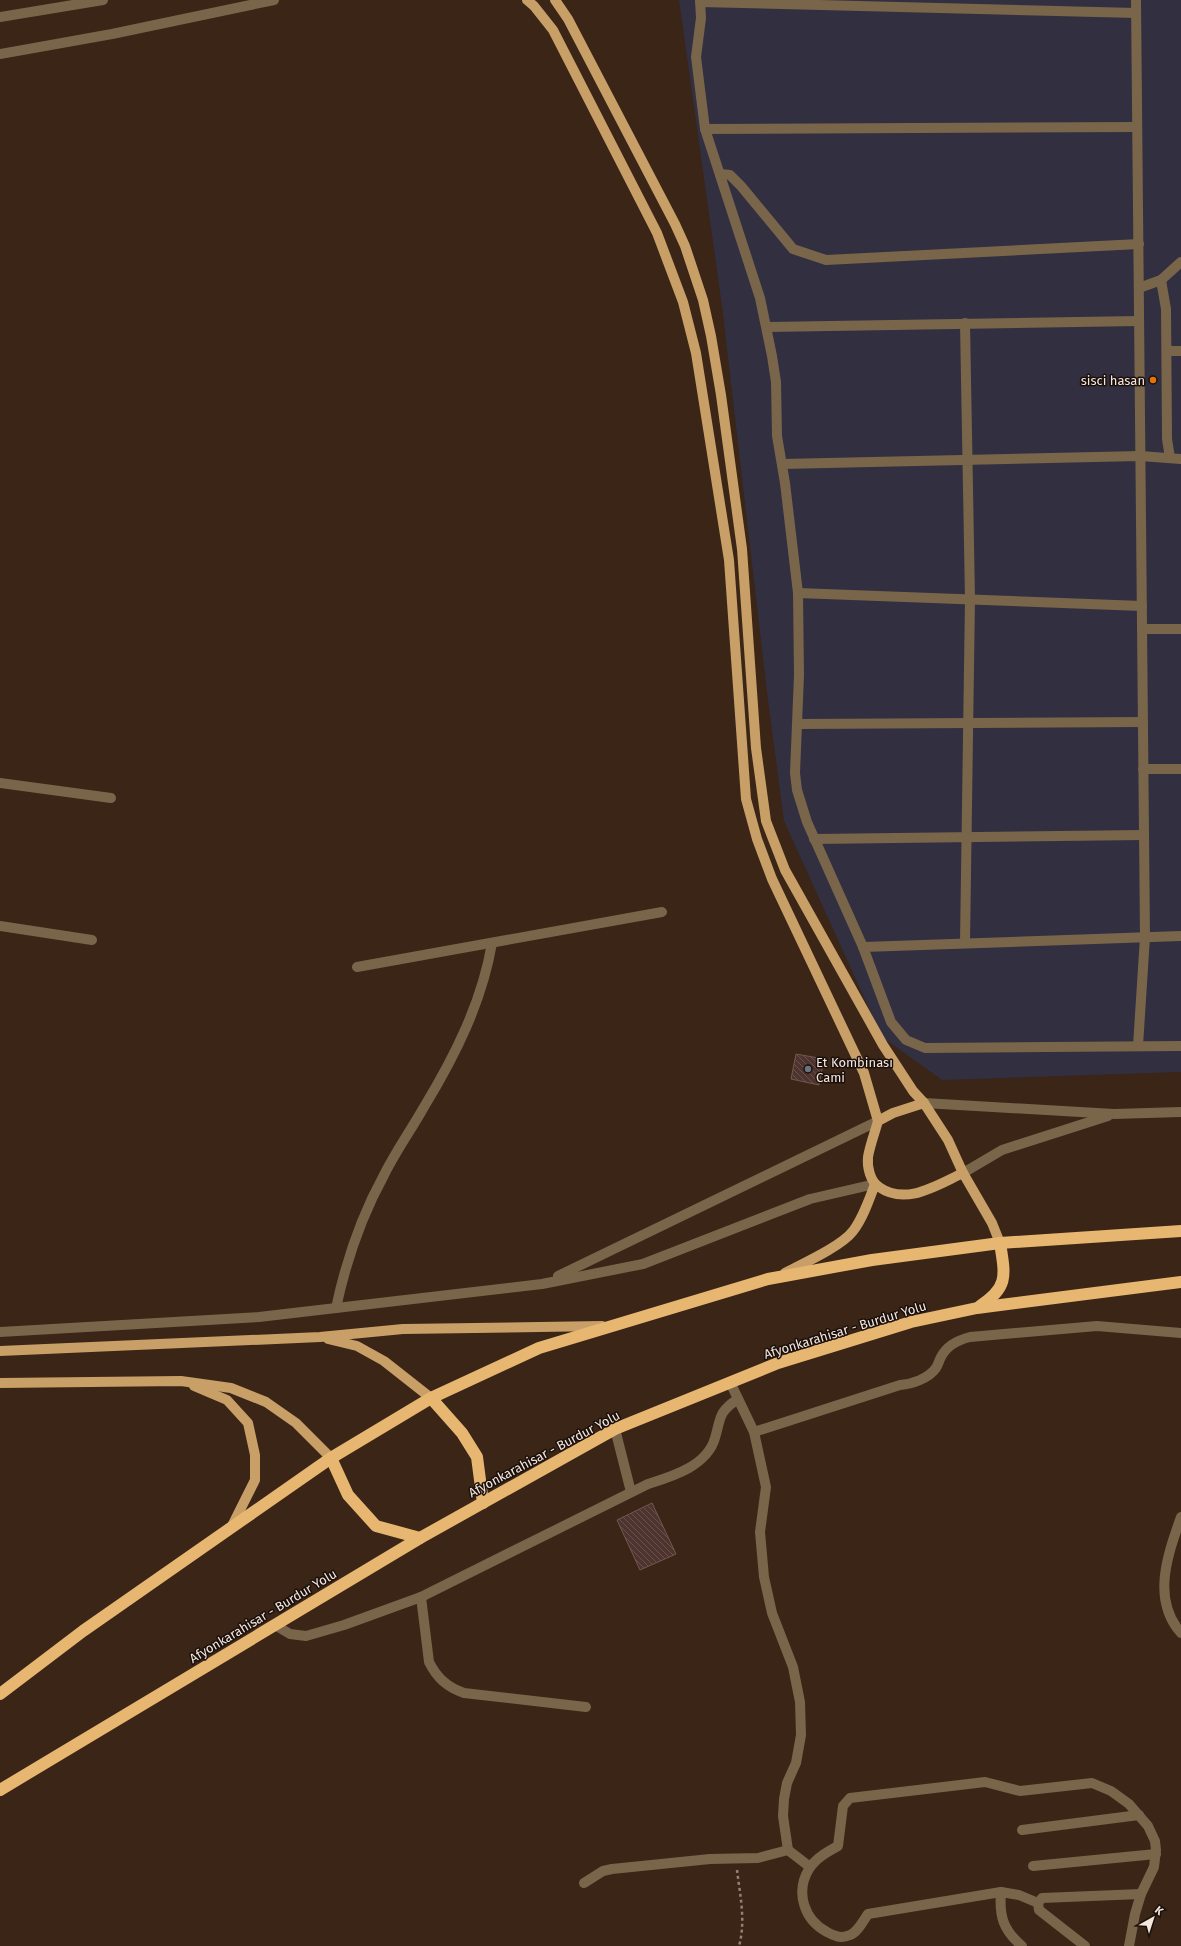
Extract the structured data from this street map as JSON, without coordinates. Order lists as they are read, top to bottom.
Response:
{
  "streets": {
    "highway": ["Afyonkarahisar - Burdur Yolu"]
  },
  "places": ["sisci hasan", "Et Kombinası Cami"],
  "north": "top right"
}
